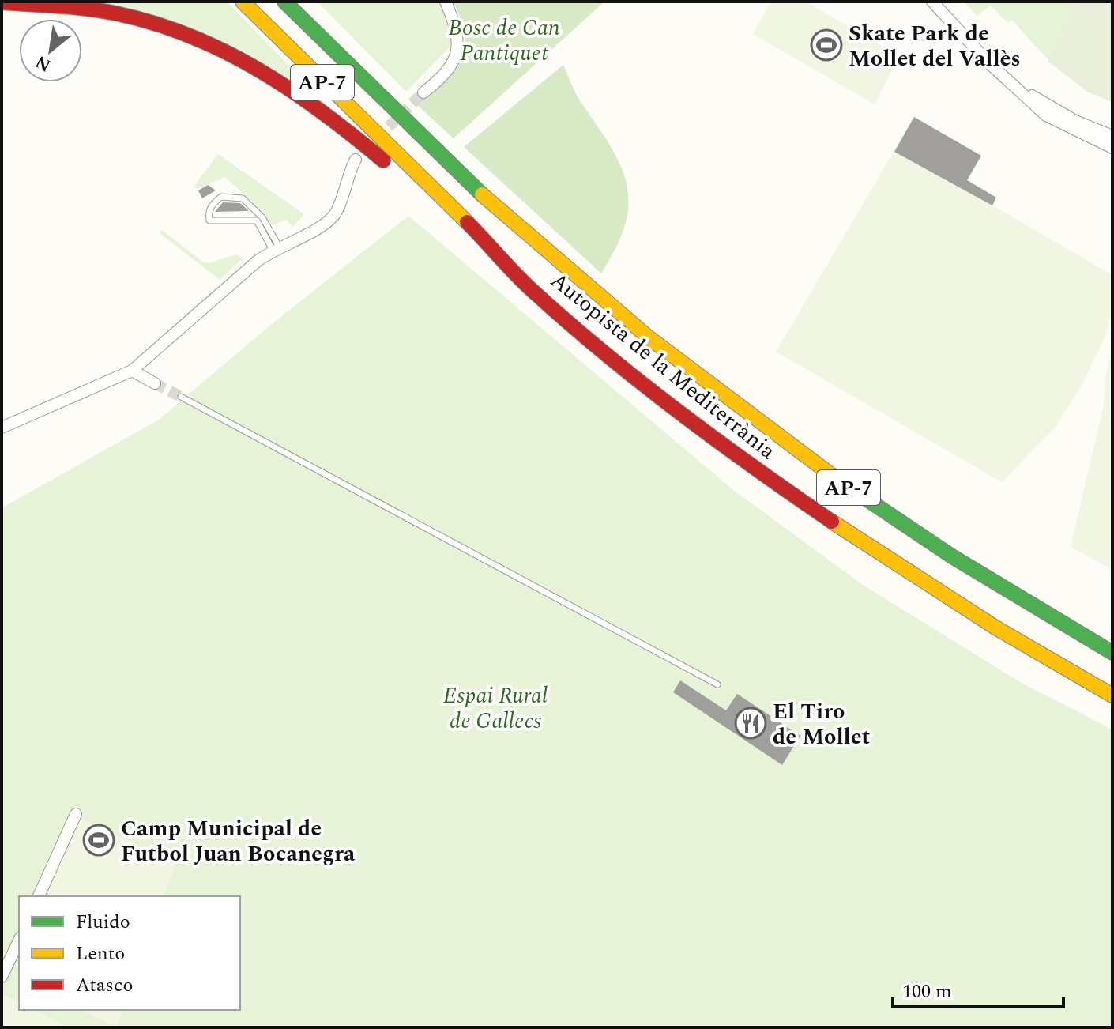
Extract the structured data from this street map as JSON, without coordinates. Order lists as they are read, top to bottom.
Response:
{
  "streets": {
    "highway": ["AP-7", "Autopista de la Mediterrània"]
  },
  "parks": ["Bosc de Can Pantiquet", "Espai Rural de Gallecs"],
  "places": {
    "sports": ["Skate Park de Mollet del Vallès", "Camp Municipal de Futbol Juan Bocanegra"],
    "restaurant": ["El Tiro de Mollet"]
  },
  "legend": ["Fluido", "Lento", "Atasco"],
  "scale_bar": "100 m",
  "north": "bottom left"
}
